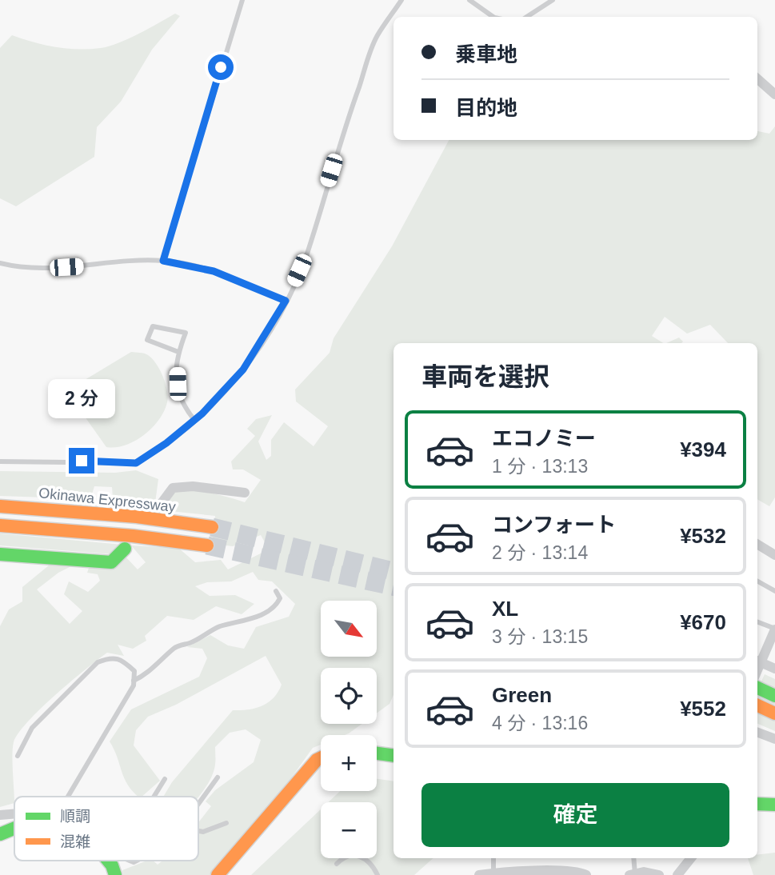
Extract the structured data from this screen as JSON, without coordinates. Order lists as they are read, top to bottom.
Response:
{
  "streets": {
    "main road": ["Okinawa Expressway"]
  },
  "legend": ["順調", "混雑"],
  "north": "bottom right",
  "page": {
    "banner": ["乗車地", "目的地"],
    "heading": "車両を選択",
    "bubble": "2 分",
    "list": [
      {
        "name": "エコノミー",
        "note": "1 分 · 13:13",
        "value": "¥394"
      },
      {
        "name": "コンフォート",
        "note": "2 分 · 13:14",
        "value": "¥532"
      },
      {
        "name": "XL",
        "note": "3 分 · 13:15",
        "value": "¥670"
      },
      {
        "name": "Green",
        "note": "4 分 · 13:16",
        "value": "¥552"
      }
    ],
    "map_buttons": ["+", "−"],
    "buttons": "確定"
  }
}
